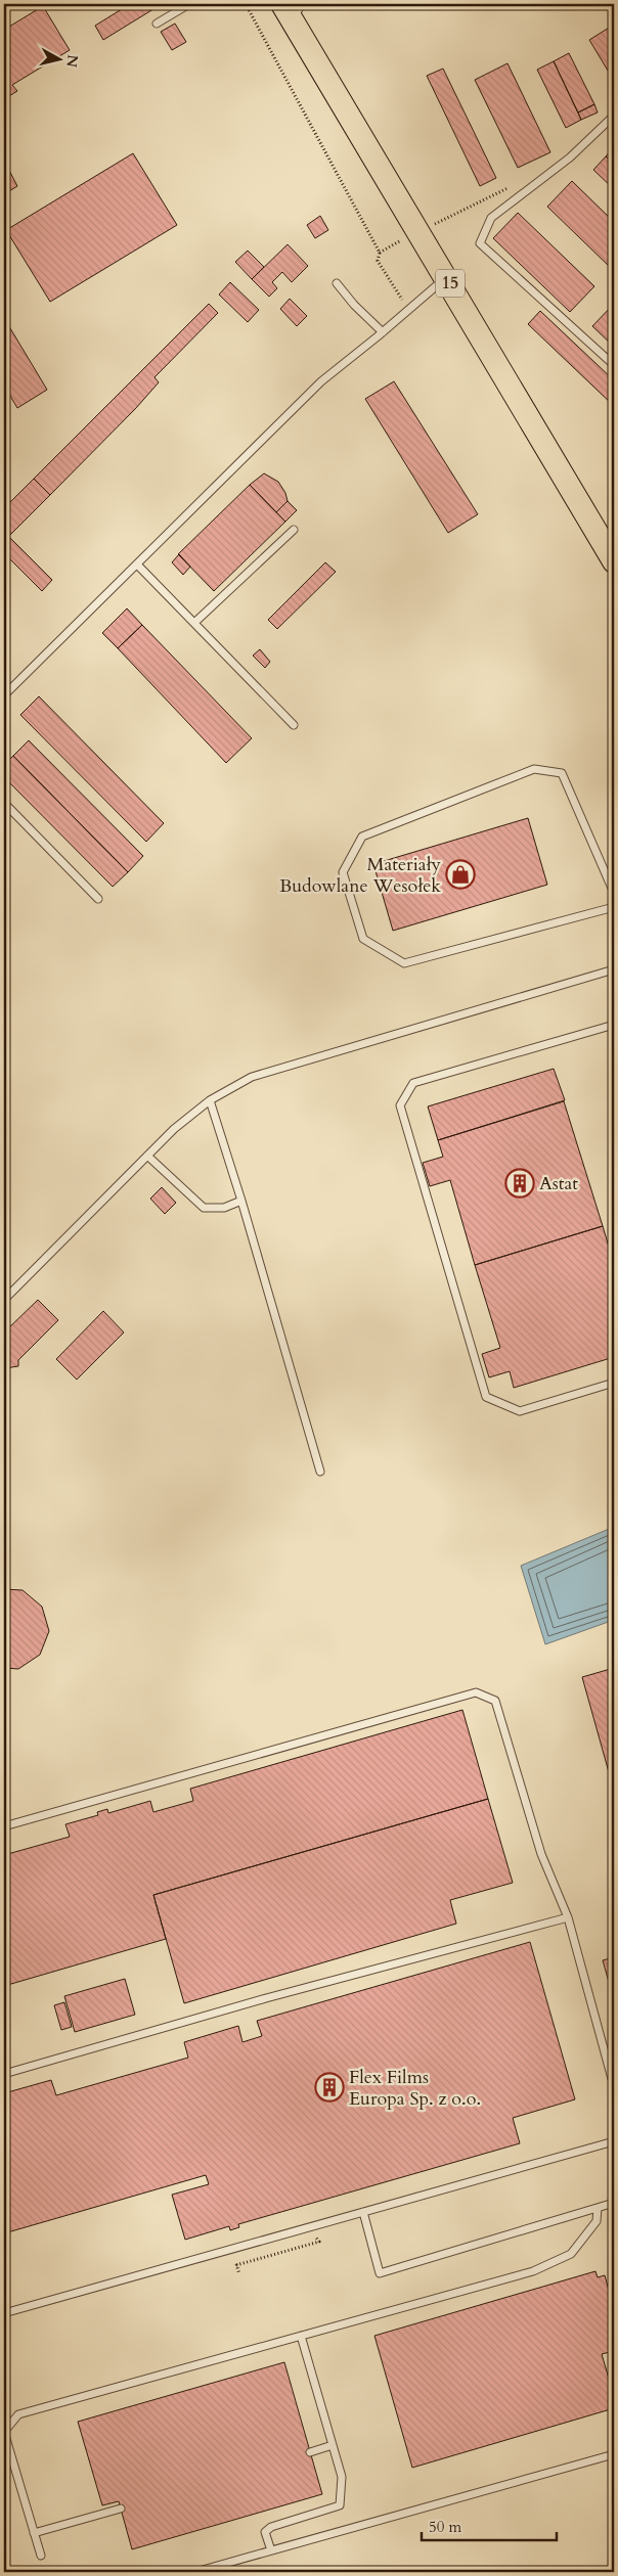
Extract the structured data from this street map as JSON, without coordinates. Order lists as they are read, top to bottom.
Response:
{
  "streets": {
    "main road": ["15"]
  },
  "places": {
    "shop": ["Materiały Budowlane Wesołek"],
    "building": ["Astat", "Flex Films Europa Sp. z o.o."]
  },
  "scale_bar": "50 m",
  "north": "right"
}
